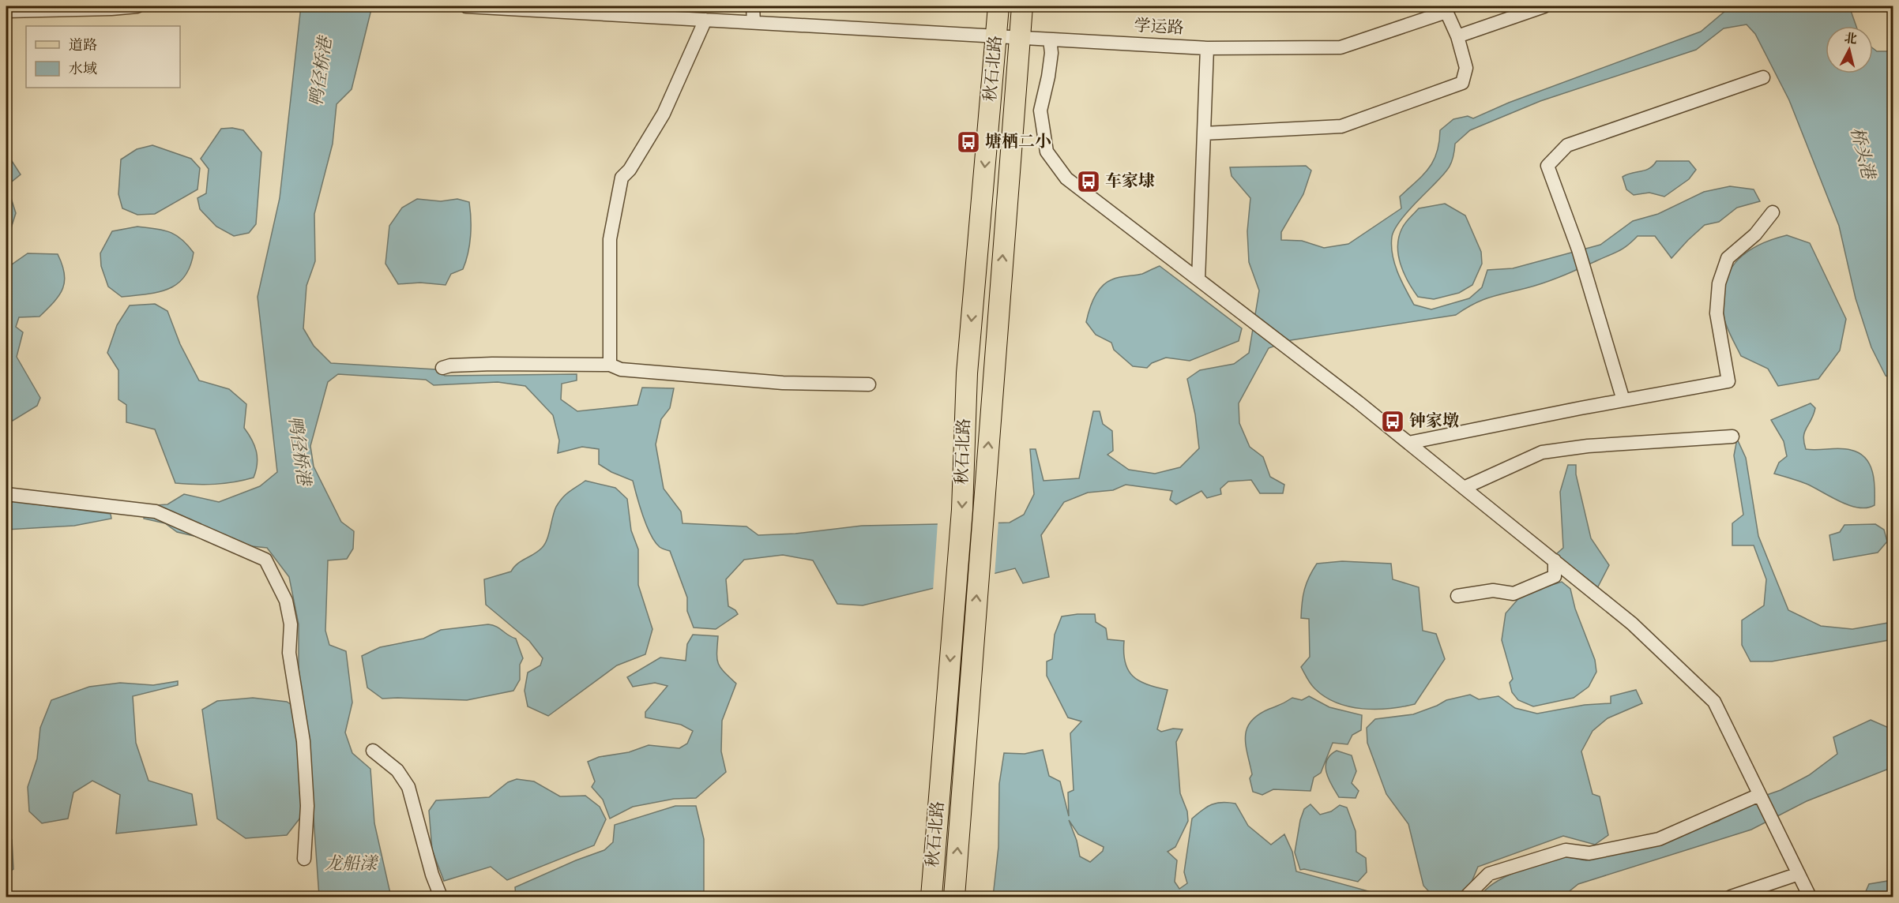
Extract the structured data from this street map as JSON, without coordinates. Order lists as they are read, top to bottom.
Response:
{
  "streets": {
    "main road": ["秋石北路"],
    "street": ["学运路"]
  },
  "crossings": [
    ["学运路", "秋石北路"]
  ],
  "water": ["鸭径桥港", "桥头港", "龙船漾"],
  "places": {
    "bus stop": ["塘栖二小", "车家埭", "钟家墩"]
  },
  "legend": ["道路", "水域"],
  "north": "top"
}
